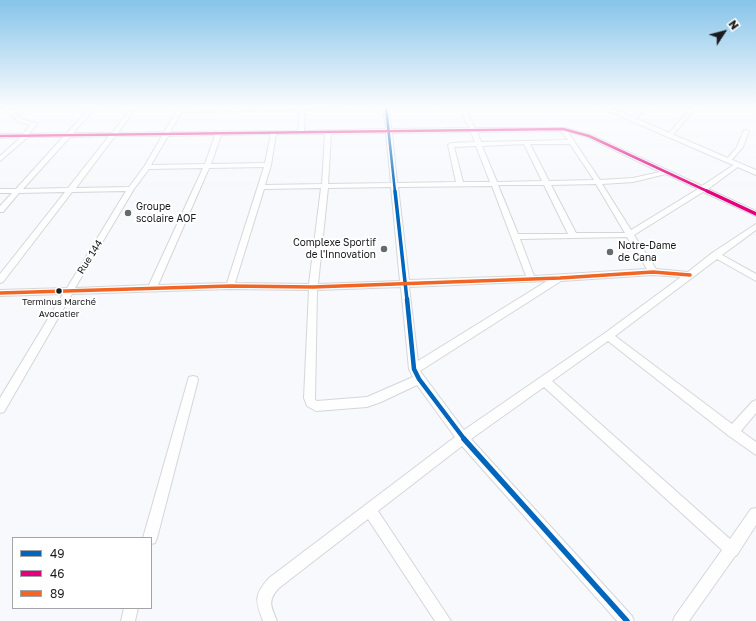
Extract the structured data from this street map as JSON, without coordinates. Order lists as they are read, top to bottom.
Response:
{
  "streets": {
    "street": ["Rue 144"]
  },
  "places": [
    "Groupe scolaire AOF",
    "Complexe Sportif de l'Innovation",
    "Notre-Dame de Cana",
    "Terminus Marché Avocatier"
  ],
  "lines": ["transit line 49", "transit line 46", "transit line 89"],
  "legend": ["49", "46", "89"],
  "north": "top right"
}
